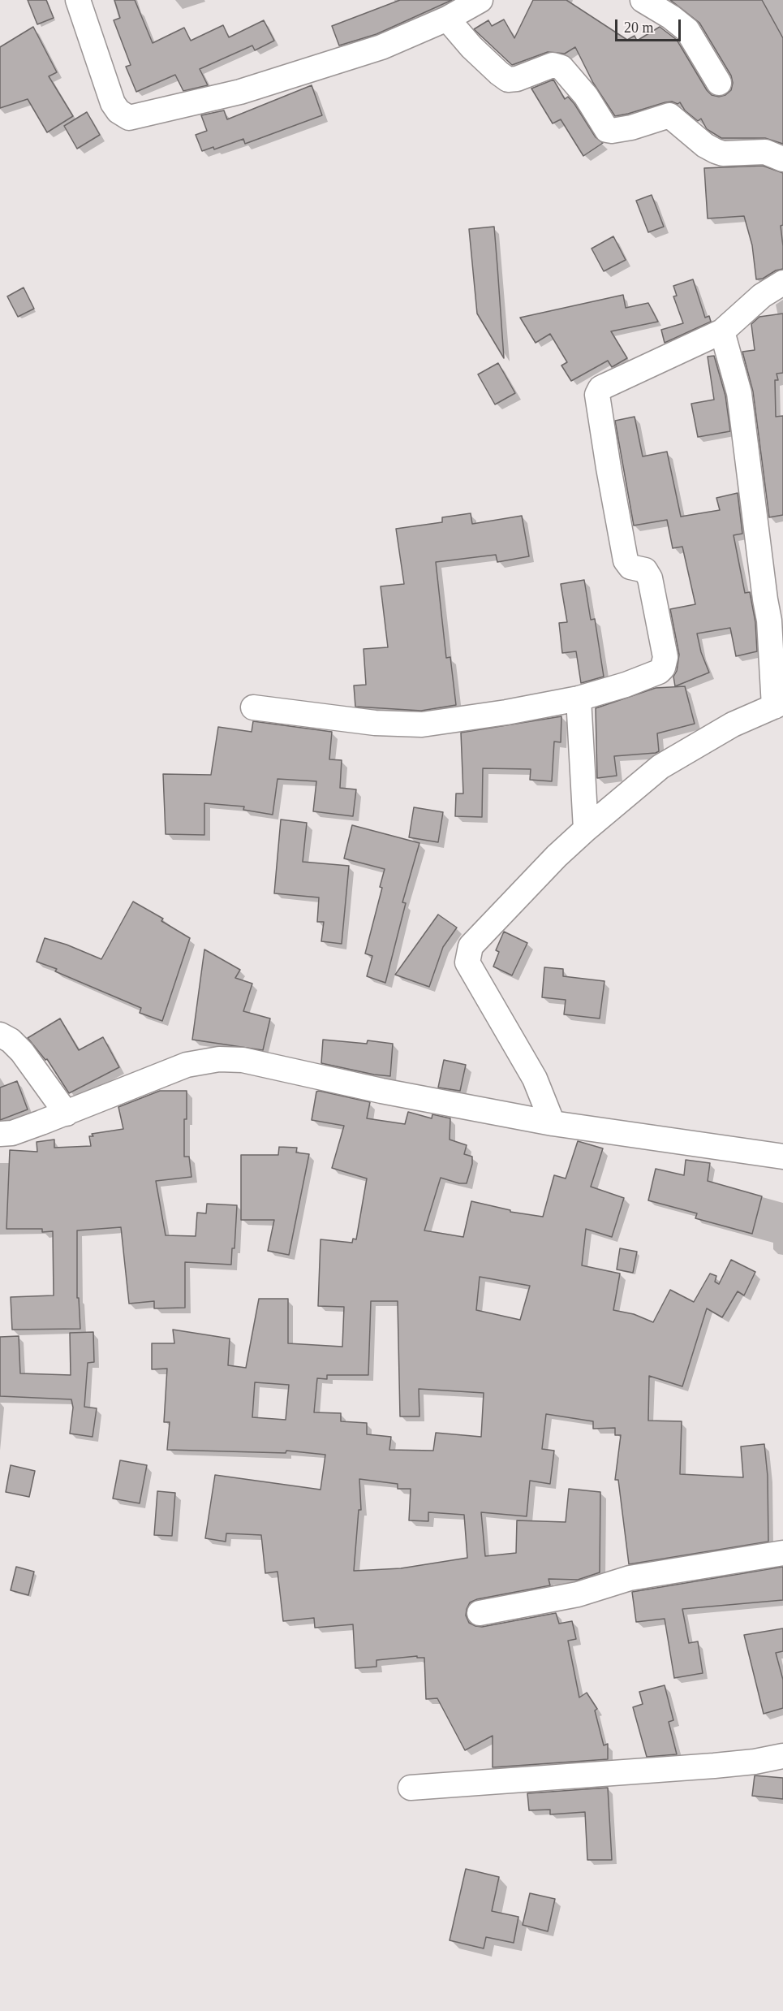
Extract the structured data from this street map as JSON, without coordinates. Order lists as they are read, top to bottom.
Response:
{
  "scale_bar": "20 m"
}
